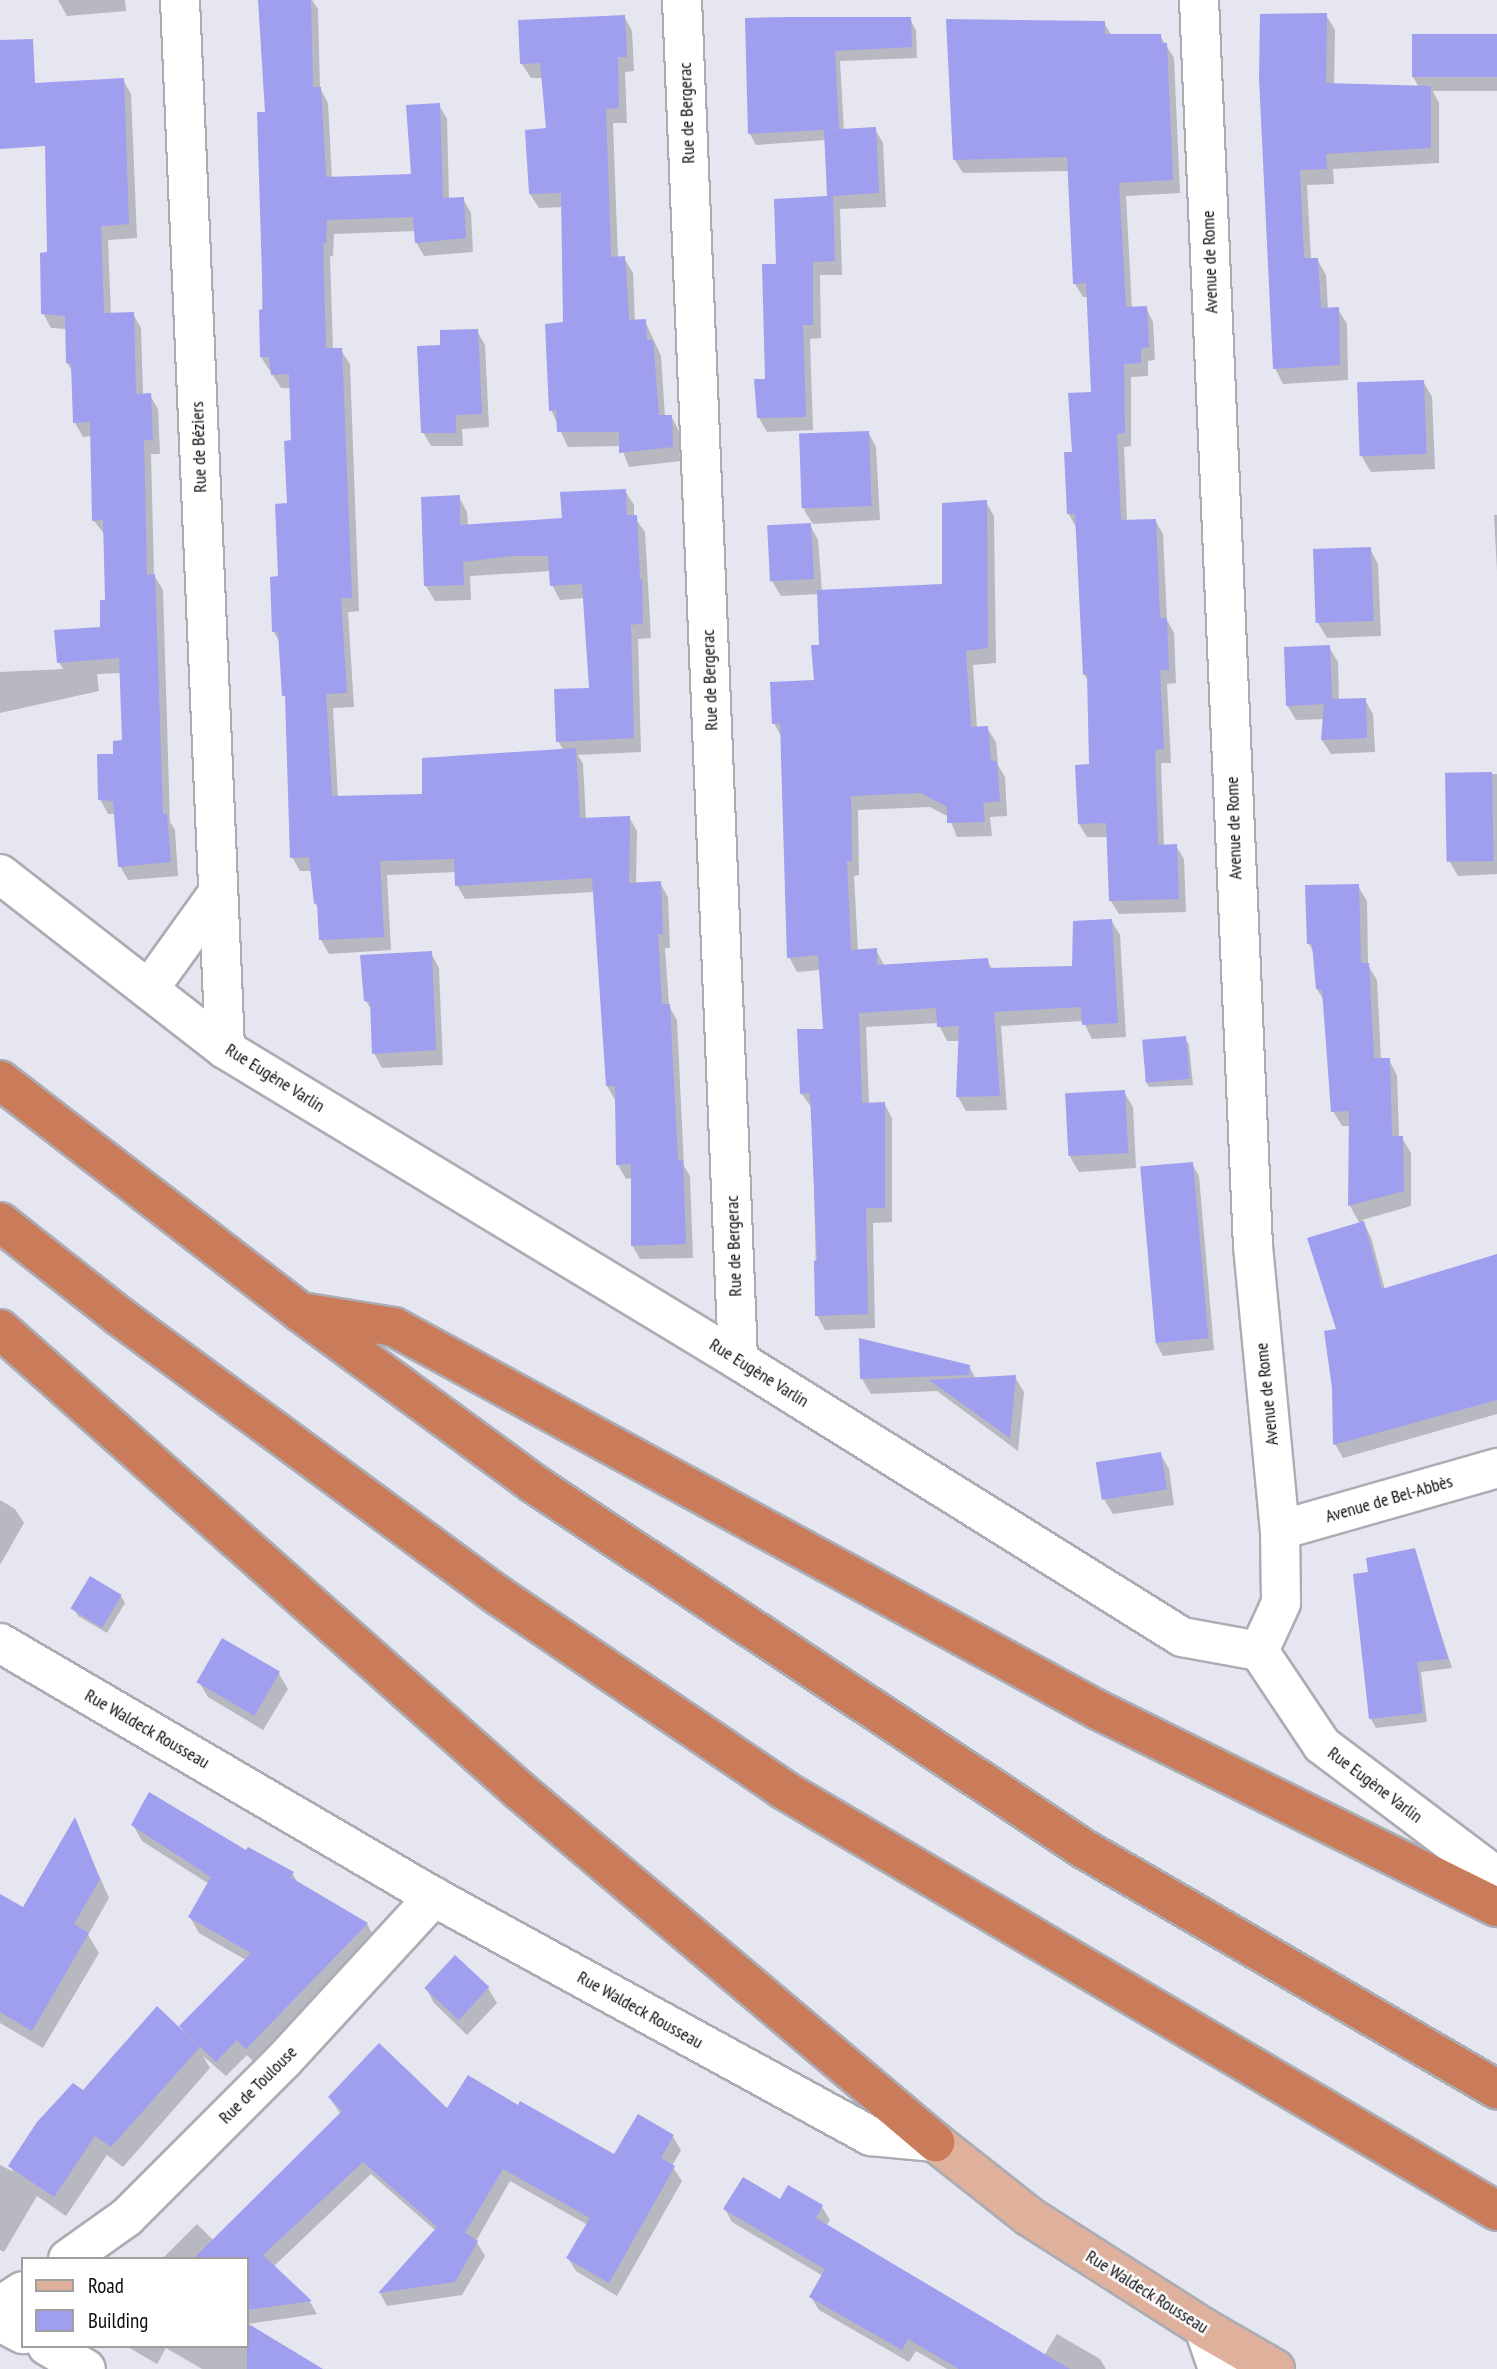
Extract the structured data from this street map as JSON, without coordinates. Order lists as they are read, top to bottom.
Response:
{
  "streets": {
    "main road": ["Rue Waldeck Rousseau"],
    "street": [
      "Rue de Bergerac",
      "Avenue de Rome",
      "Rue de Béziers",
      "Rue Eugène Varlin",
      "Avenue de Bel-Abbès",
      "Rue de Toulouse"
    ]
  },
  "crossings": [
    ["Rue de Bergerac", "Rue Eugène Varlin"],
    ["Avenue de Rome", "Rue Eugène Varlin"],
    ["Avenue de Rome", "Avenue de Bel-Abbès"],
    ["Rue de Béziers", "Rue Eugène Varlin"],
    ["Rue Waldeck Rousseau", "Rue de Toulouse"]
  ],
  "legend": ["Road", "Building"]
}
